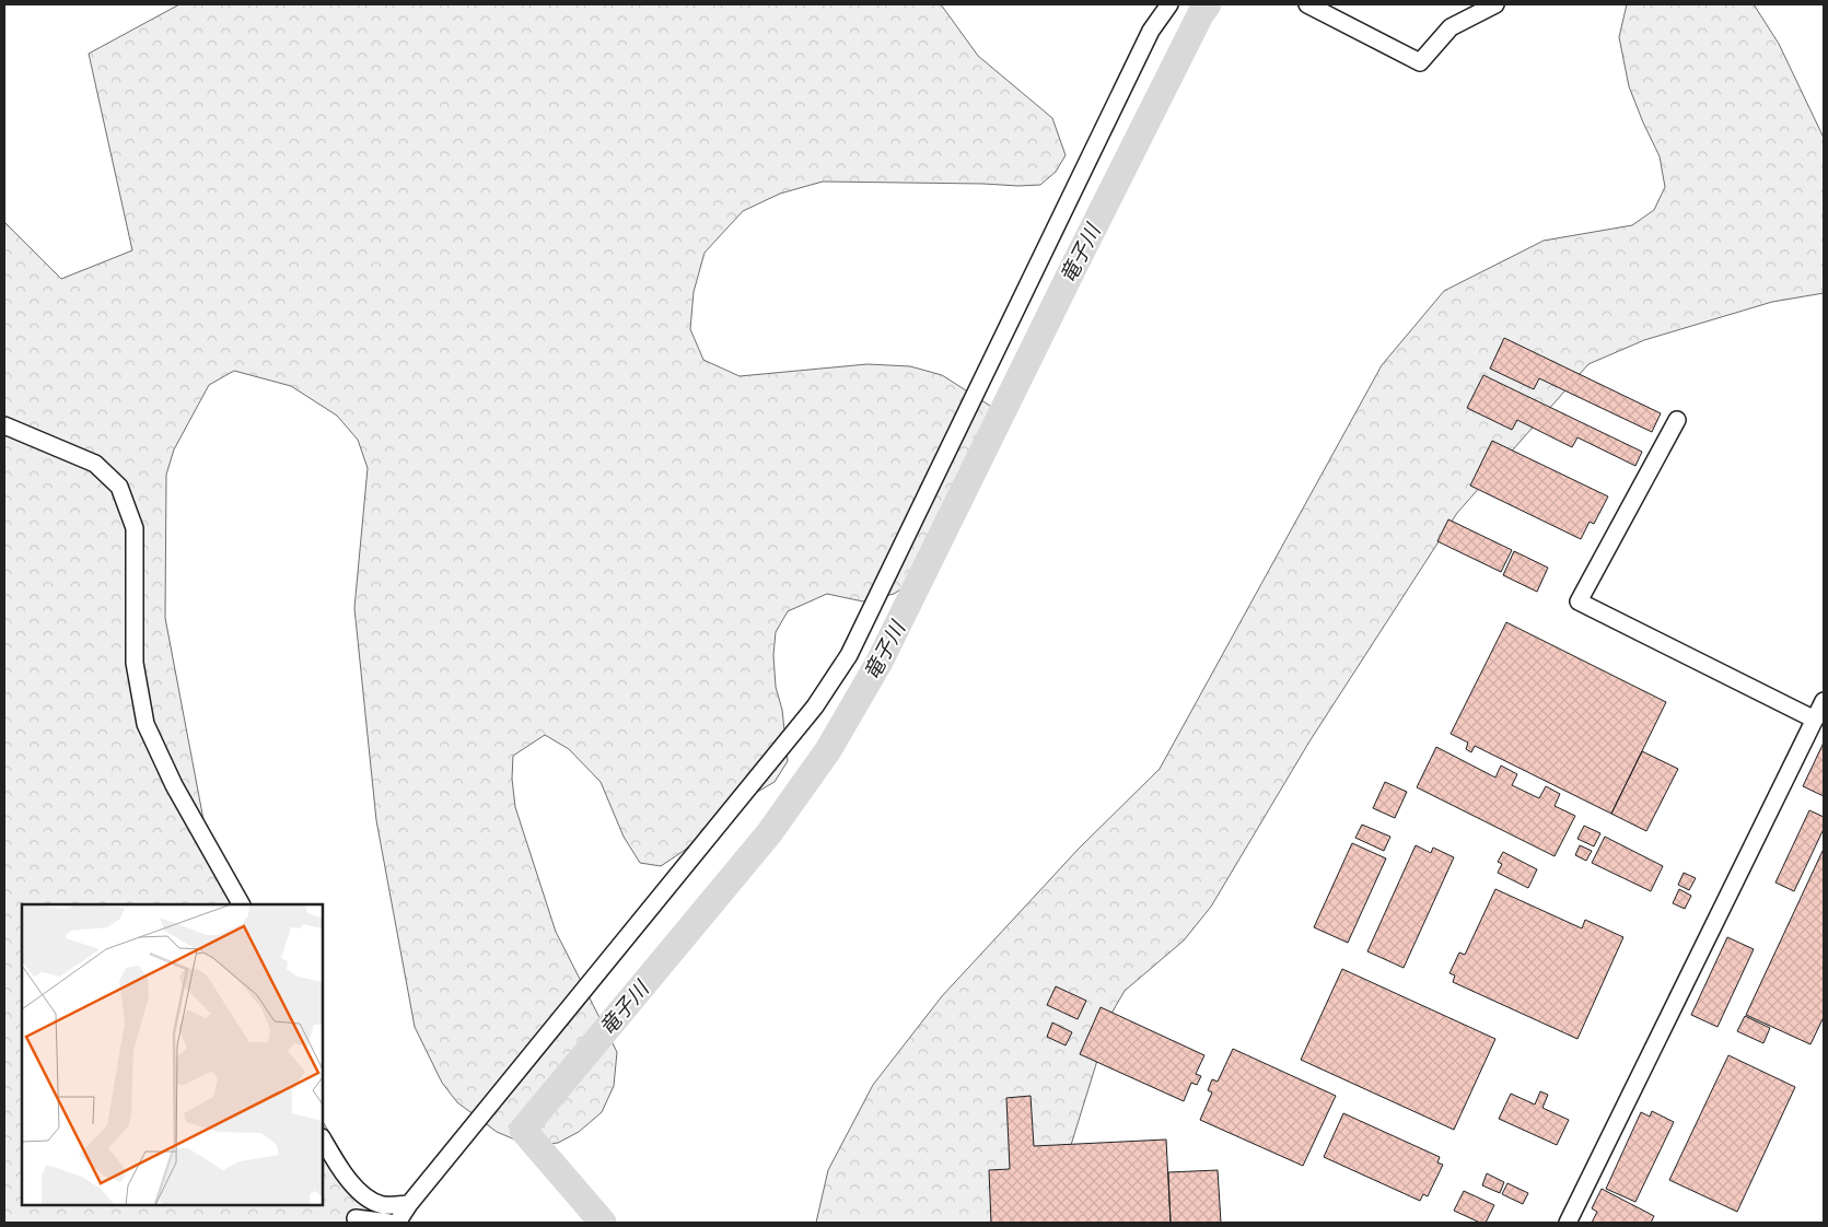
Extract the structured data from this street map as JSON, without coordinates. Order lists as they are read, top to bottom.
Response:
{
  "water": ["竜子川"]
}
